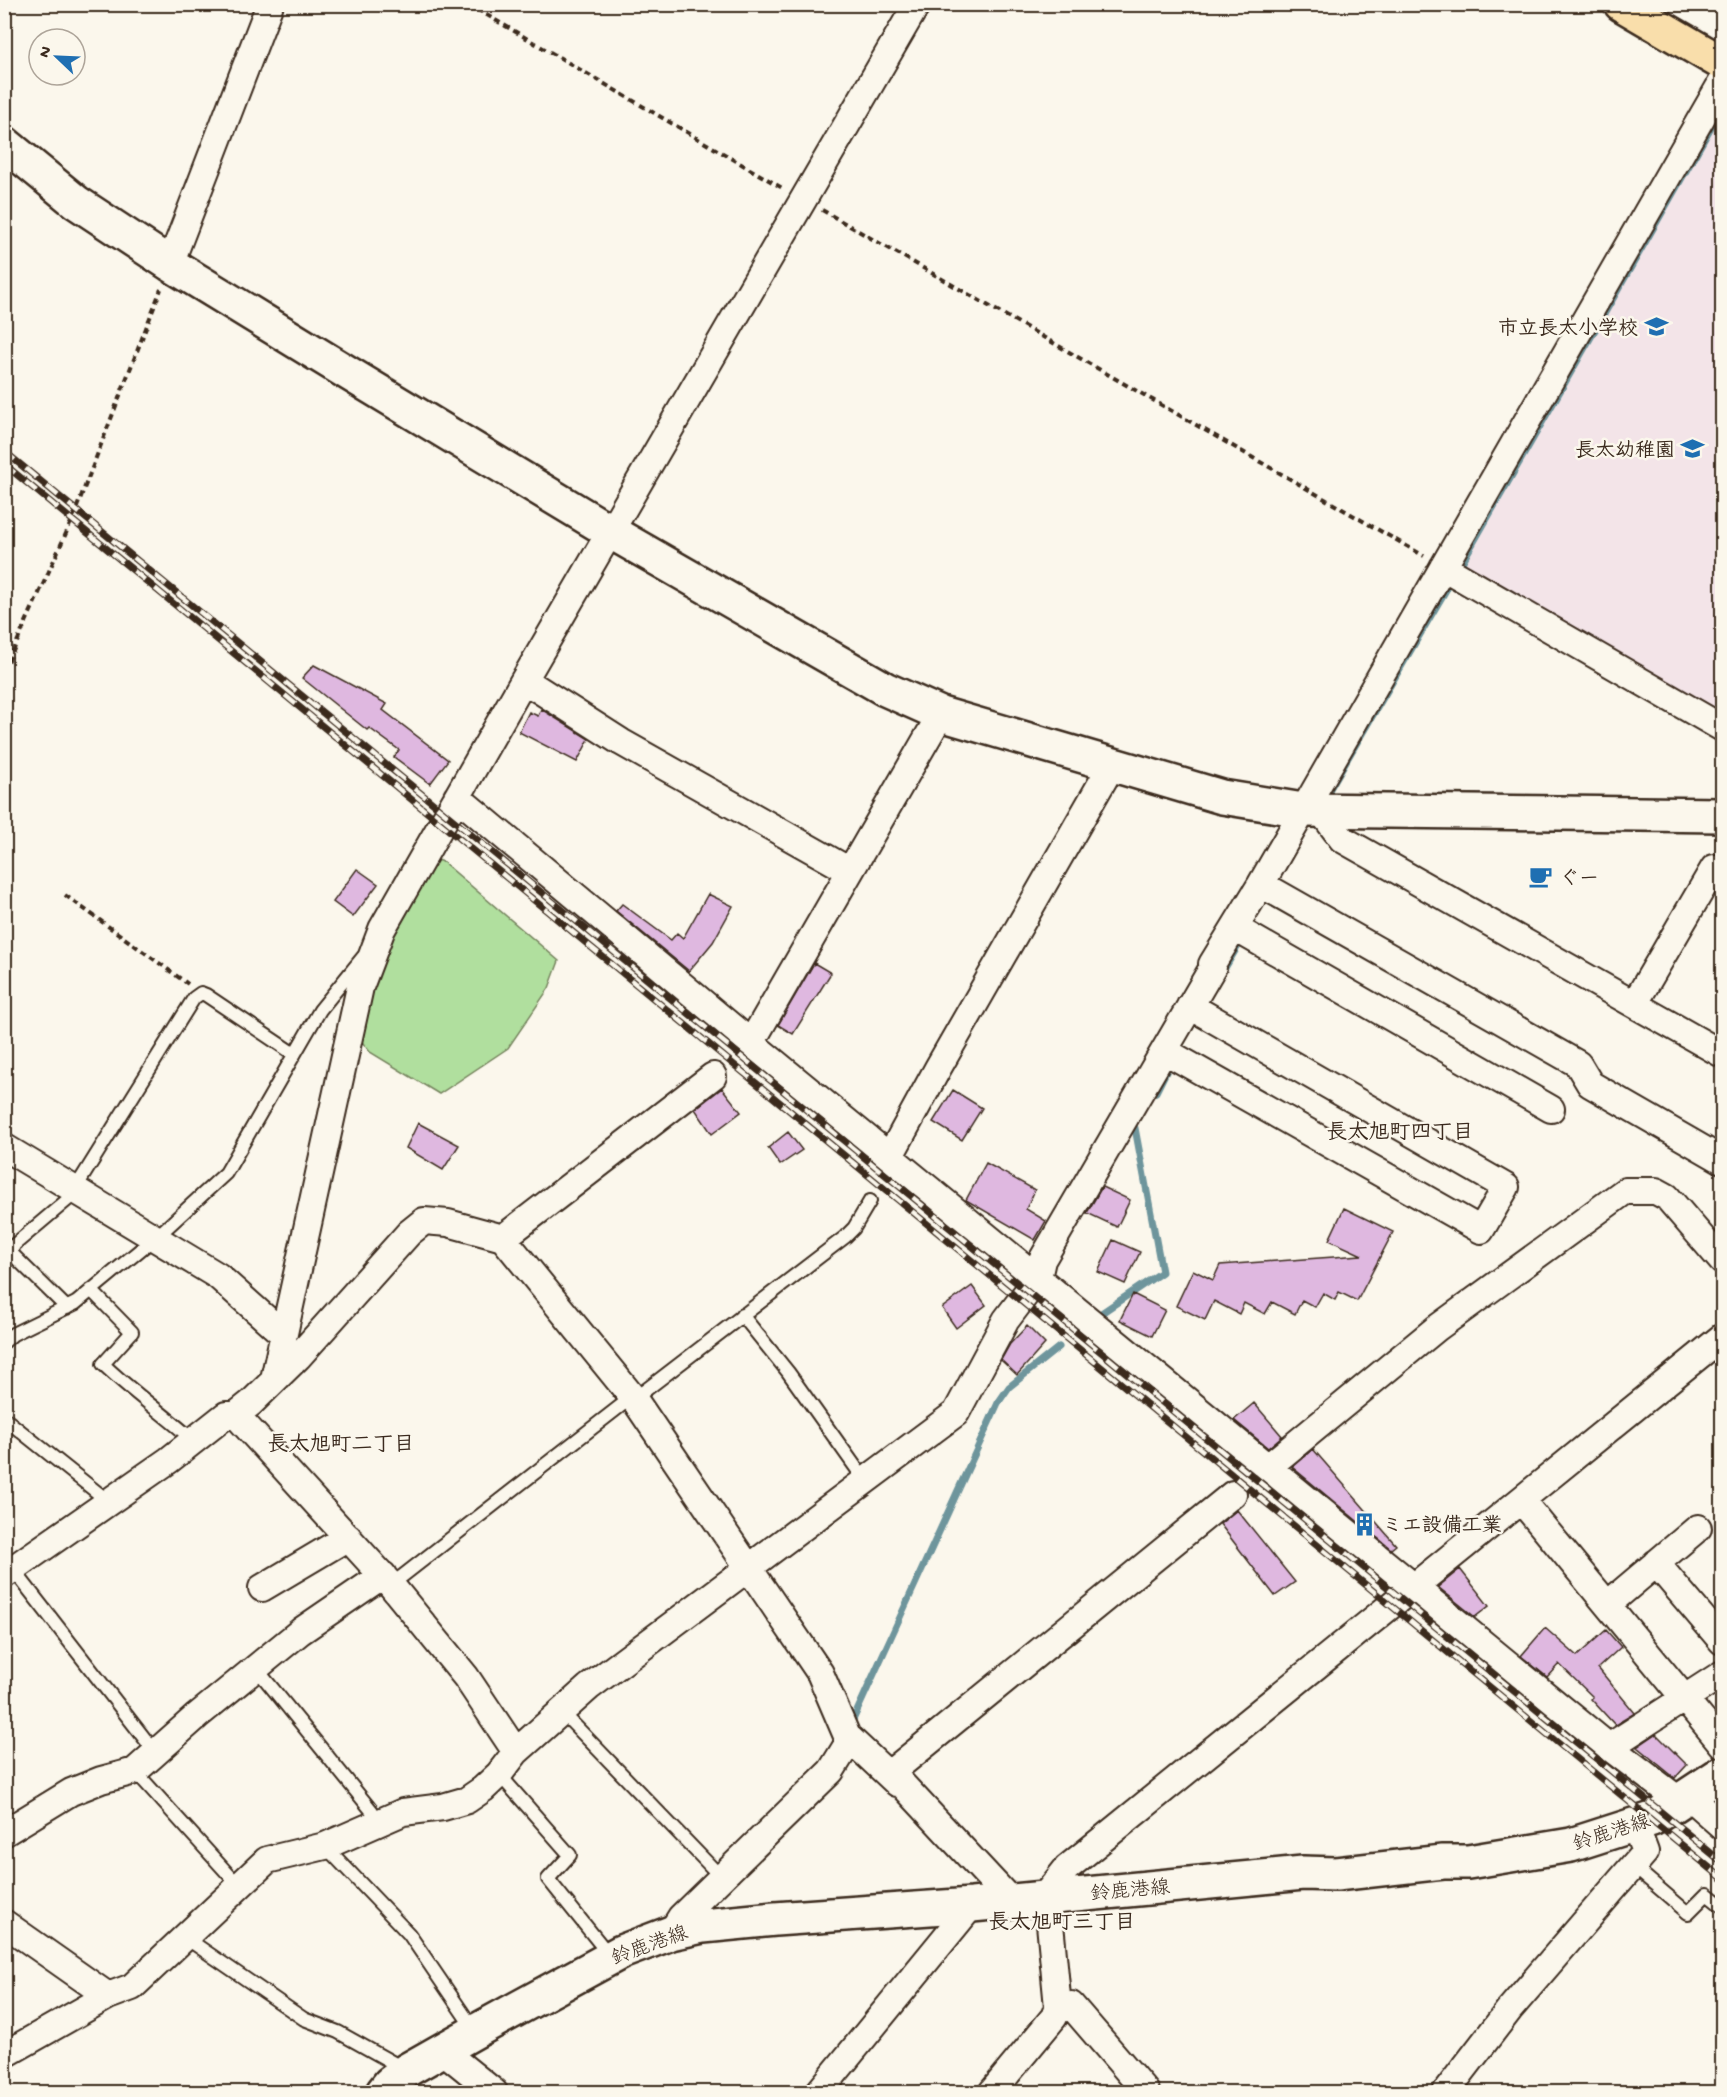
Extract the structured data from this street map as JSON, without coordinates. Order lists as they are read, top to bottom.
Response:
{
  "streets": {
    "street": ["鈴鹿港線"]
  },
  "districts": ["長太旭町四丁目", "長太旭町二丁目", "長太旭町三丁目"],
  "places": {
    "school or university": ["市立長太小学校", "長太幼稚園"],
    "cafe": ["ぐー"],
    "building": ["ミエ設備工業"]
  },
  "north": "top left"
}
